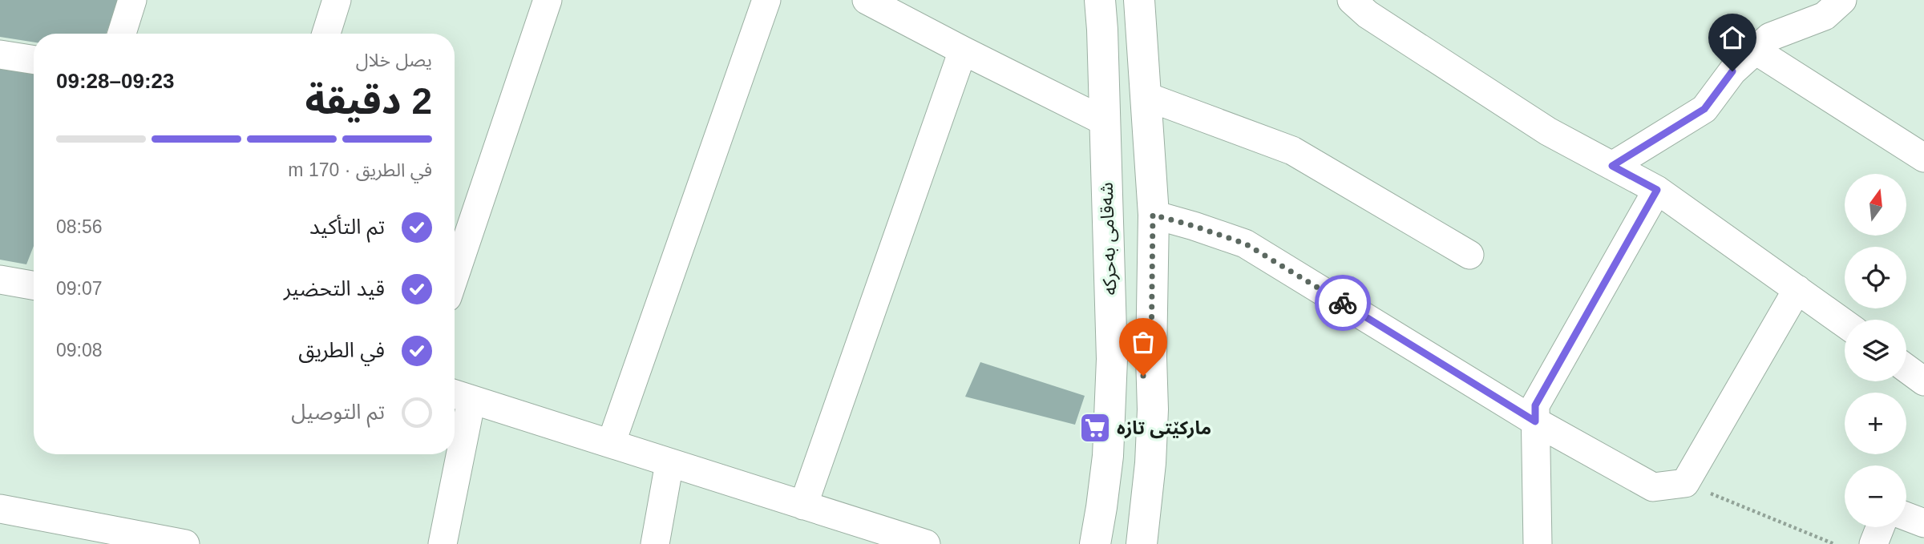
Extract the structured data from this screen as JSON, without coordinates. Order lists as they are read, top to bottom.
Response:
{
  "streets": {
    "main road": ["شەقامی بەحرکە"]
  },
  "places": {
    "supermarket": ["مارکێتی تازە"]
  },
  "north": "top",
  "page": {
    "heading": ["2 دقيقة", "يصل خلال", "09:23–09:28"],
    "bar": "في الطريق · 170 m",
    "map_buttons": ["+", "−"],
    "list": [
      ["تم التأكيد", "08:56"],
      ["قيد التحضير", "09:07"],
      ["في الطريق", "09:08"],
      "تم التوصيل"
    ]
  }
}
